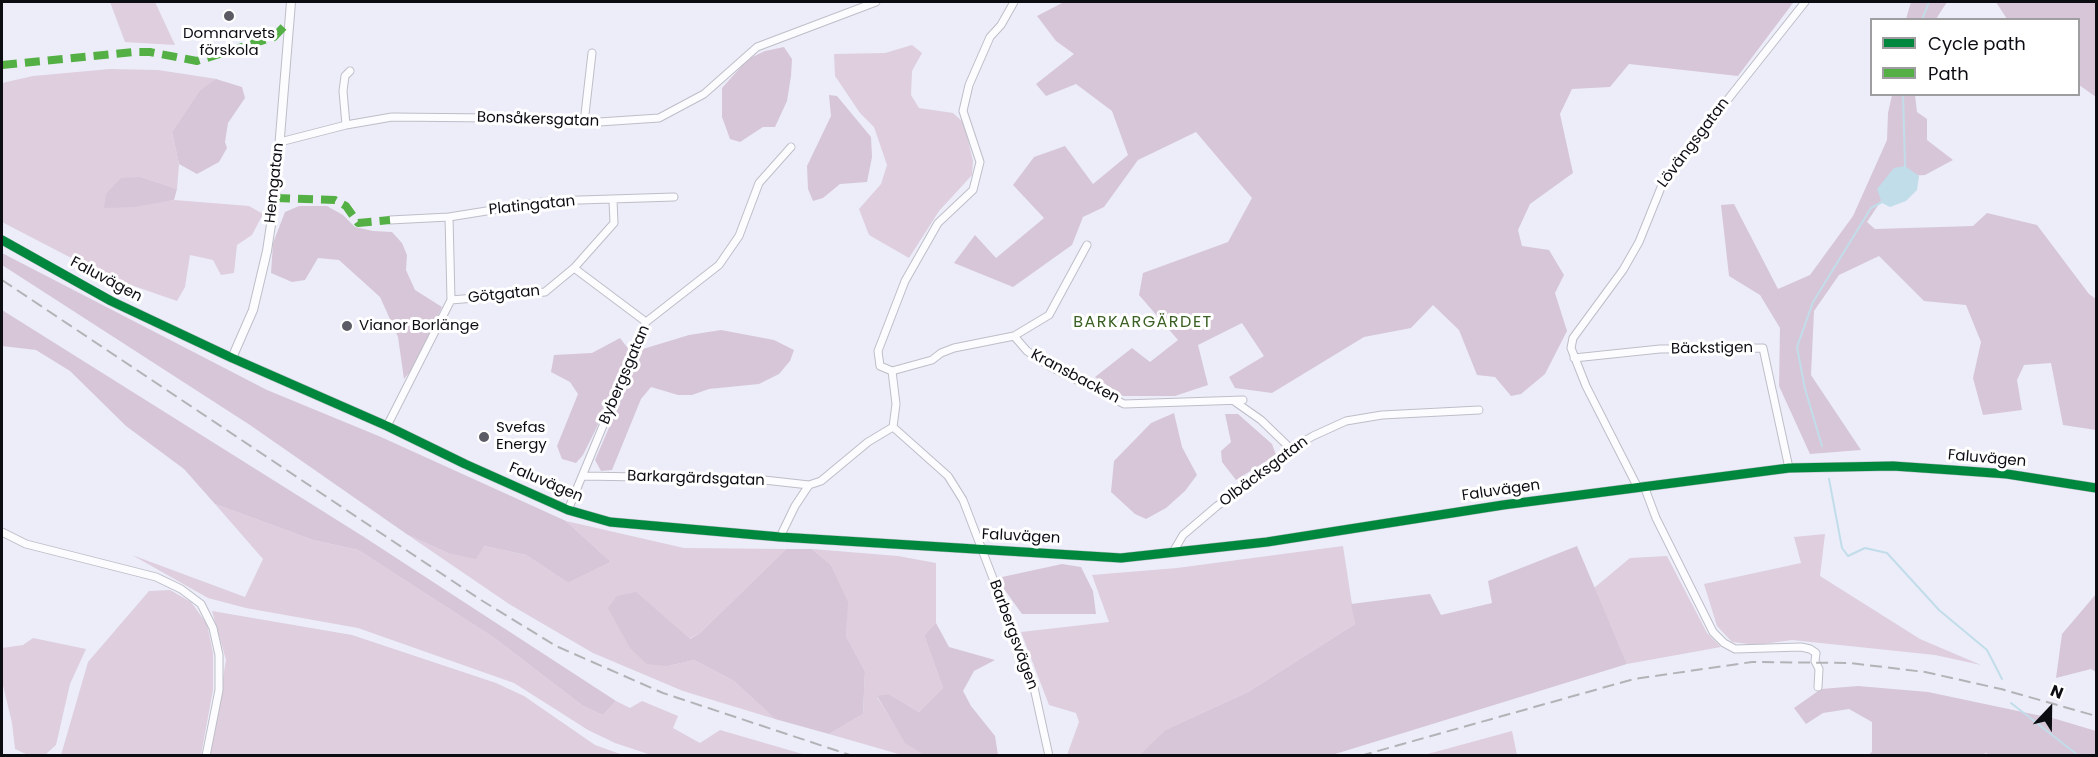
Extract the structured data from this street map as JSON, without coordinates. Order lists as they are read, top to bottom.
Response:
{
  "streets": {
    "street": [
      "Bonsåkersgatan",
      "Lövängsgatan",
      "Hemgatan",
      "Platingatan",
      "Faluvägen",
      "Götgatan",
      "Bäckstigen",
      "Bybergsgatan",
      "Kransbacken",
      "Olbäcksgatan",
      "Barkargärdsgatan",
      "Barbergsvägen"
    ]
  },
  "crossings": [
    ["Bonsåkersgatan", "Hemgatan"],
    ["Lövängsgatan", "Bäckstigen"],
    ["Hemgatan", "Faluvägen"],
    ["Platingatan", "Götgatan"],
    ["Faluvägen", "Bäckstigen"],
    ["Faluvägen", "Olbäcksgatan"],
    ["Faluvägen", "Barbergsvägen"],
    ["Bybergsgatan", "Barkargärdsgatan"]
  ],
  "districts": ["BARKARGÄRDET"],
  "places": ["Domnarvets förskola", "Vianor Borlänge", "Svefas Energy"],
  "legend": ["Cycle path", "Path"],
  "north": "top"
}
